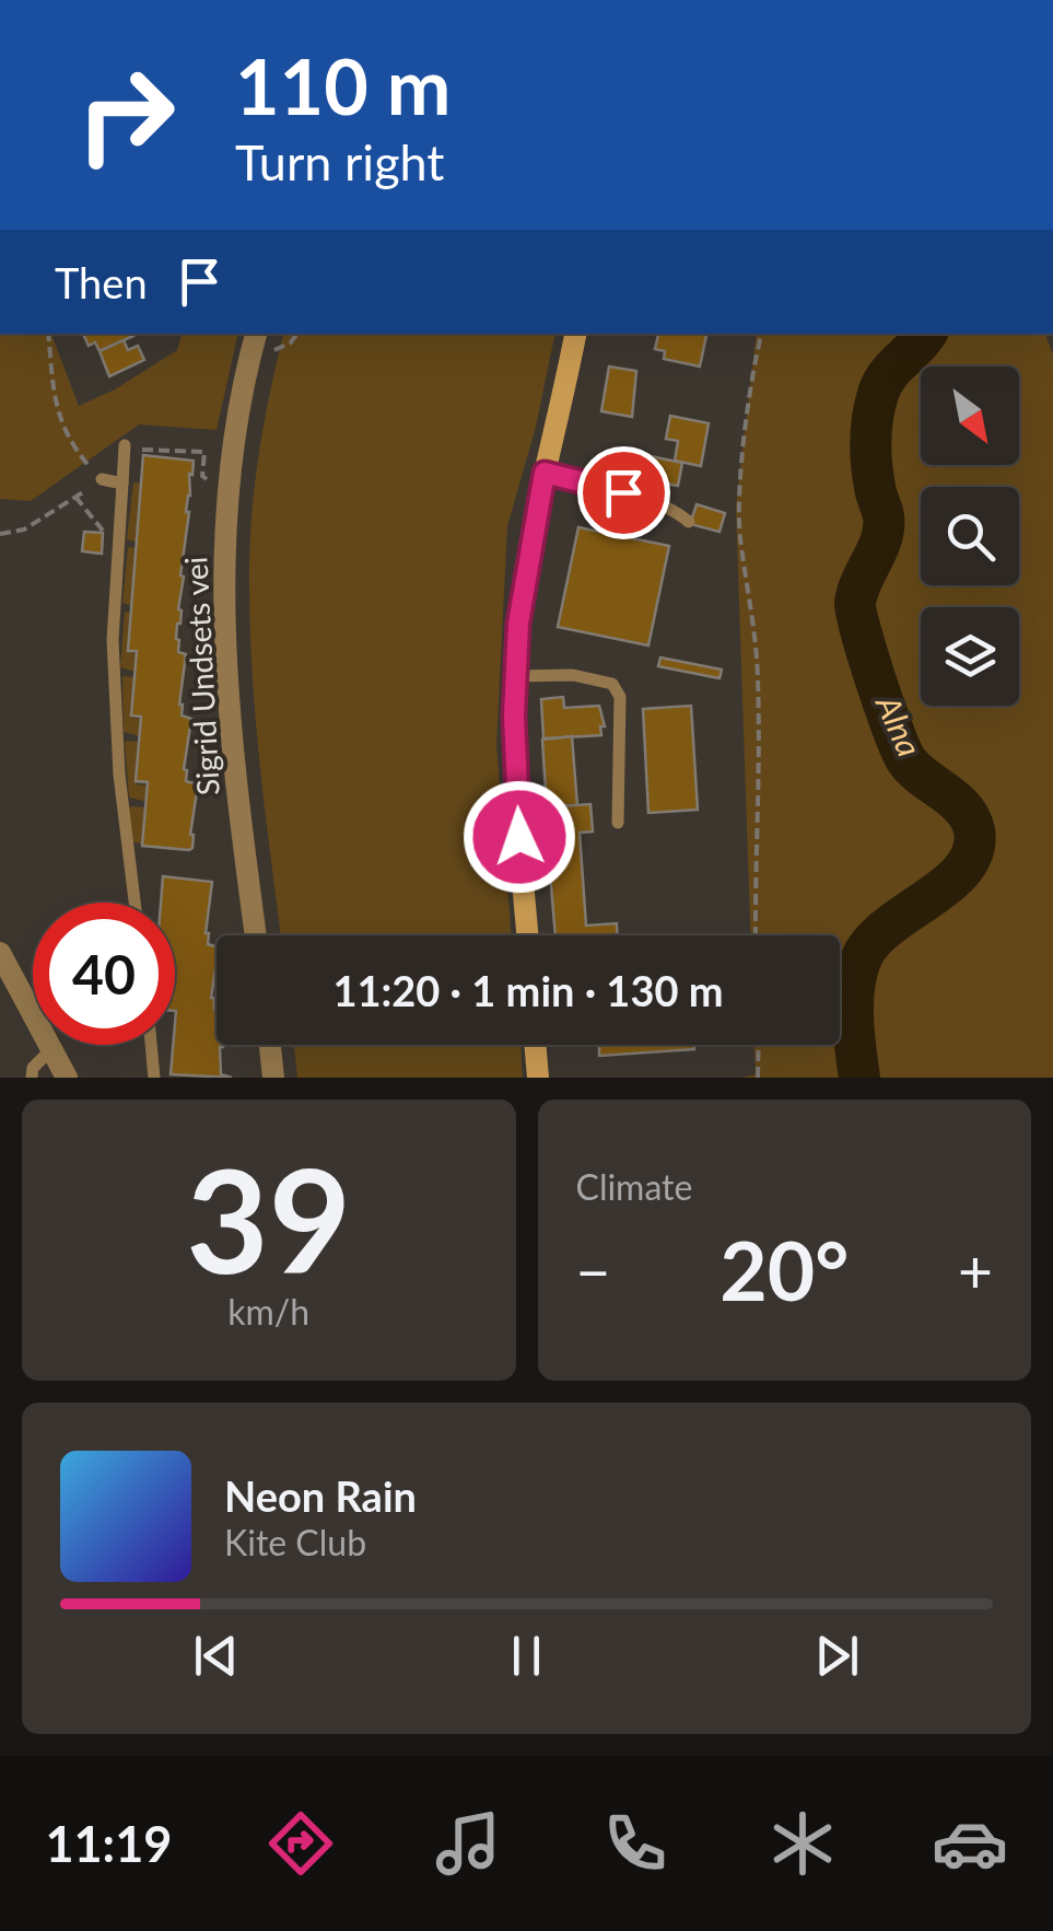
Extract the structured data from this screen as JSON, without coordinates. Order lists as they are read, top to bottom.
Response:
{
  "streets": {
    "street": ["Sigrid Undsets vei"]
  },
  "water": ["Alna"],
  "north": "bottom right",
  "page": {
    "turn": ["110 m", "Turn right"],
    "then": "Then",
    "limit": "40",
    "trip": "11:20 · 1 min · 130 m",
    "tile": [
      ["39", "km/h"],
      "Climate"
    ],
    "heat": ["−", "20°", "+"],
    "song": ["Neon Rain", "Kite Club"],
    "tabs": "11:19"
  }
}
